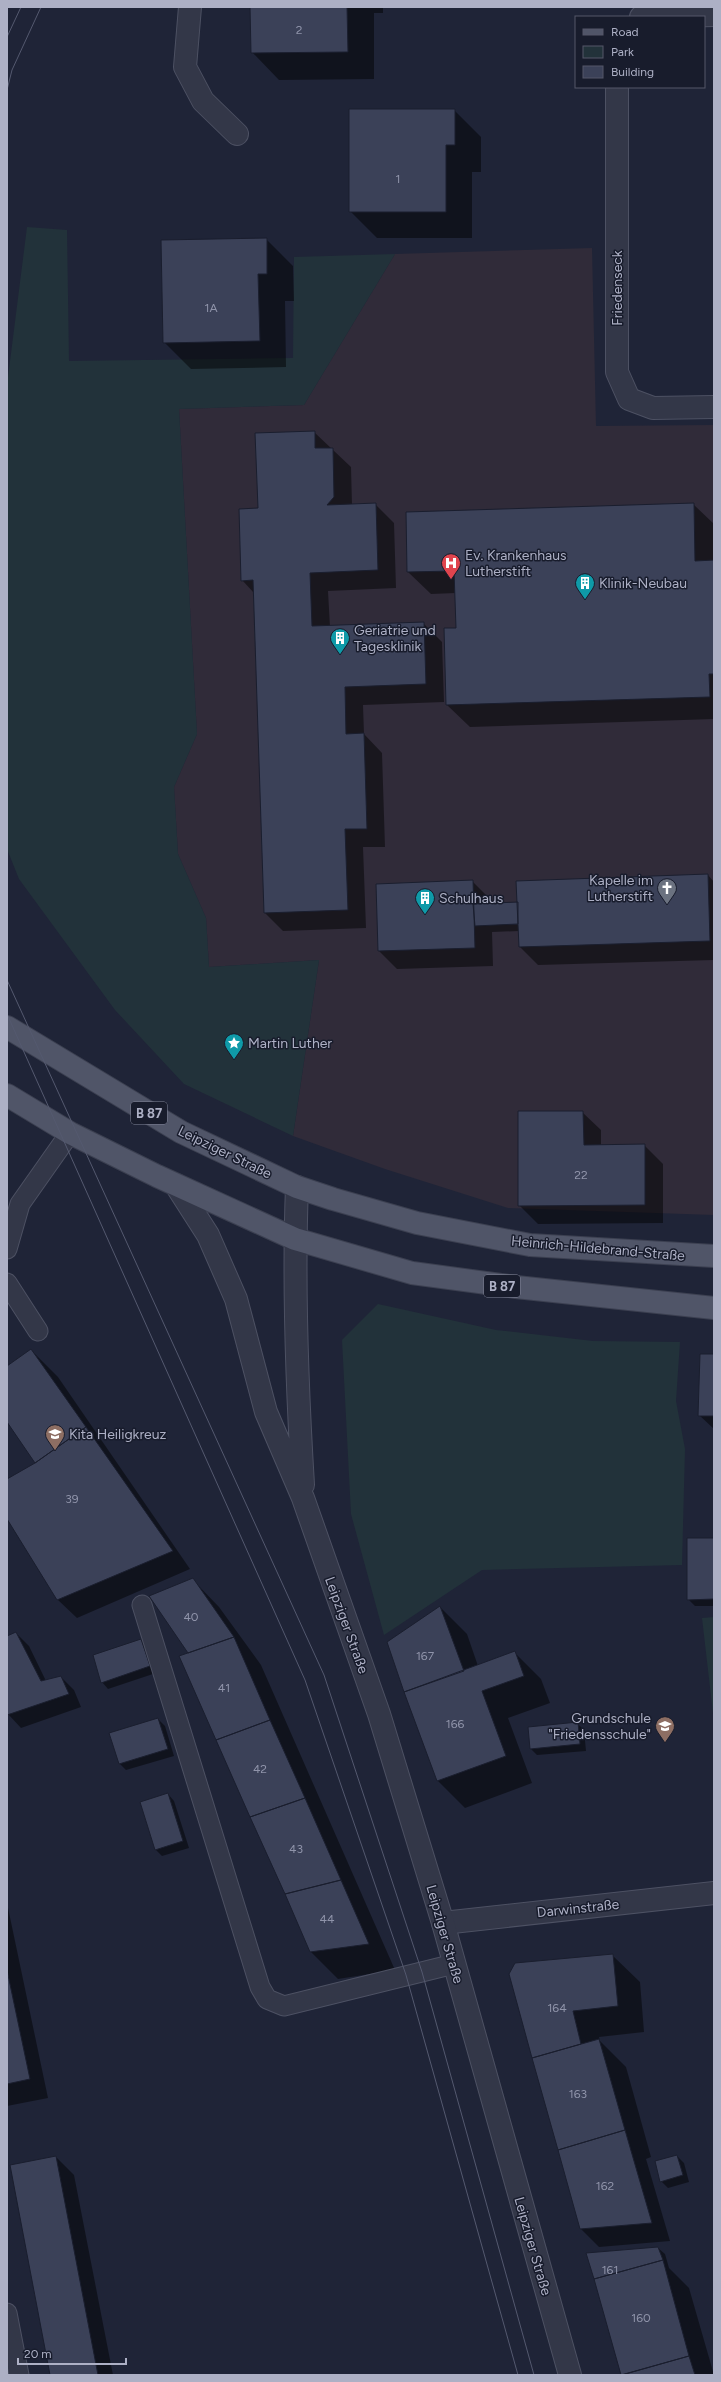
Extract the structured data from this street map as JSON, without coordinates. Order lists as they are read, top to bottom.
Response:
{
  "streets": {
    "main road": ["B 87", "Leipziger Straße", "Heinrich-Hildebrand-Straße"],
    "street": ["Friedenseck", "Darwinstraße"]
  },
  "crossings": [
    ["B 87", "Leipziger Straße"],
    ["Leipziger Straße", "Heinrich-Hildebrand-Straße"],
    ["Leipziger Straße", "Darwinstraße"]
  ],
  "places": {
    "hospital": ["Ev. Krankenhaus Lutherstift"],
    "building": ["Klinik-Neubau", "Geriatrie und Tagesklinik", "Schulhaus"],
    "church": ["Kapelle im Lutherstift"],
    "place": ["Martin Luther"],
    "school or university": ["Kita Heiligkreuz", "Grundschule \"Friedensschule\""]
  },
  "house_numbers": [
    "2",
    "1",
    "1A",
    "22",
    "39",
    "40",
    "167",
    "41",
    "166",
    "42",
    "43",
    "44",
    "164",
    "163",
    "162",
    "161",
    "160"
  ],
  "legend": ["Road", "Park", "Building"],
  "scale_bar": "20 m"
}
